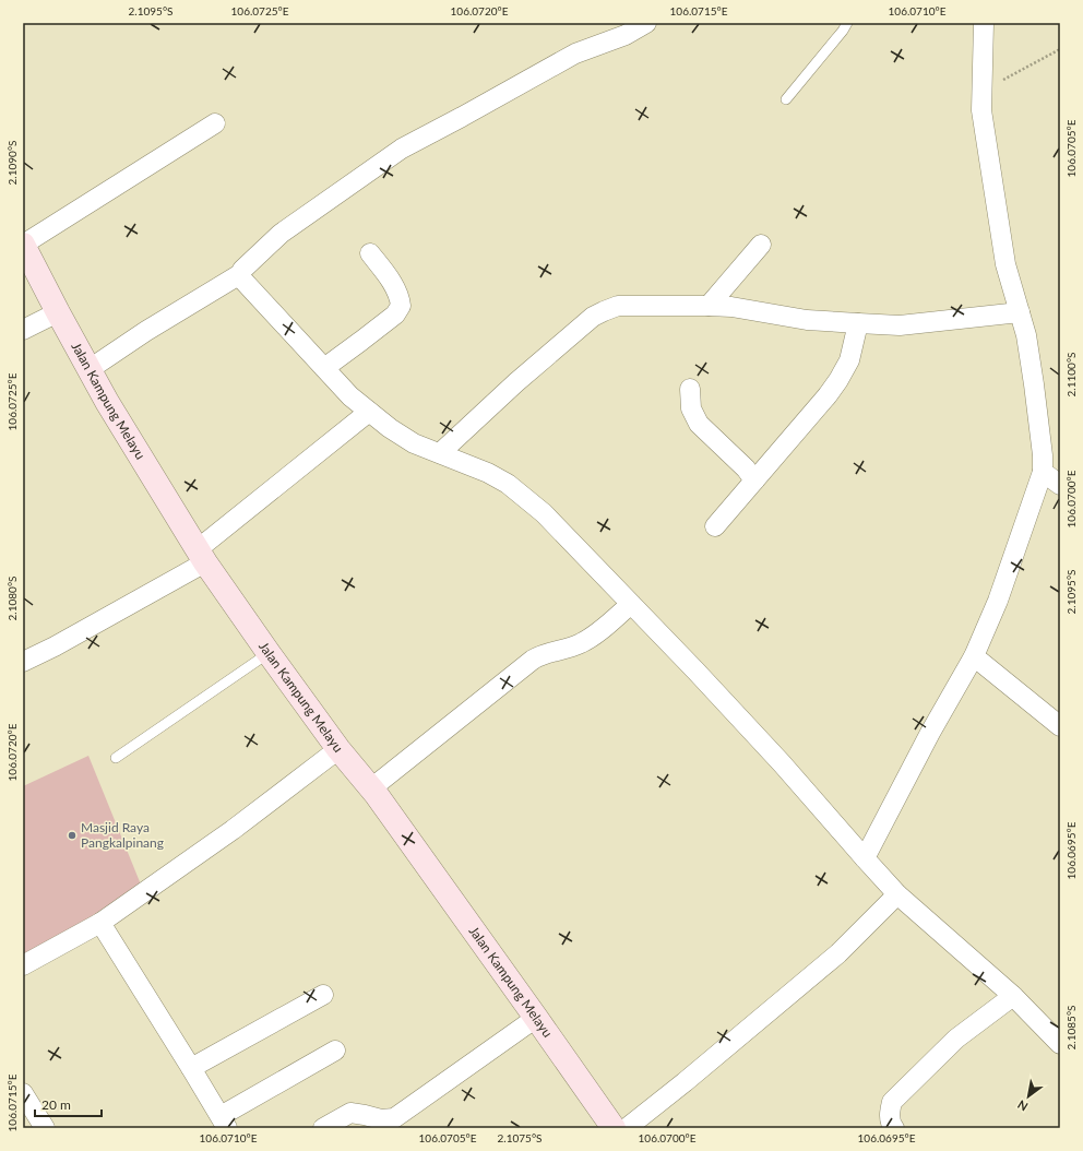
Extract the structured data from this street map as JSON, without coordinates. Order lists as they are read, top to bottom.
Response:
{
  "streets": {
    "main road": ["Jalan Kampung Melayu"]
  },
  "places": ["Masjid Raya Pangkalpinang"],
  "scale_bar": "20 m",
  "north": "bottom left",
  "coordinates": [
    "2.1095°S",
    "106.0725°E",
    "106.0720°E",
    "106.0715°E",
    "106.0710°E",
    "106.0705°E",
    "2.1090°S",
    "2.1100°S",
    "106.0700°E",
    "2.1080°S",
    "106.0695°E",
    "2.1085°S",
    "2.1075°S"
  ]
}
